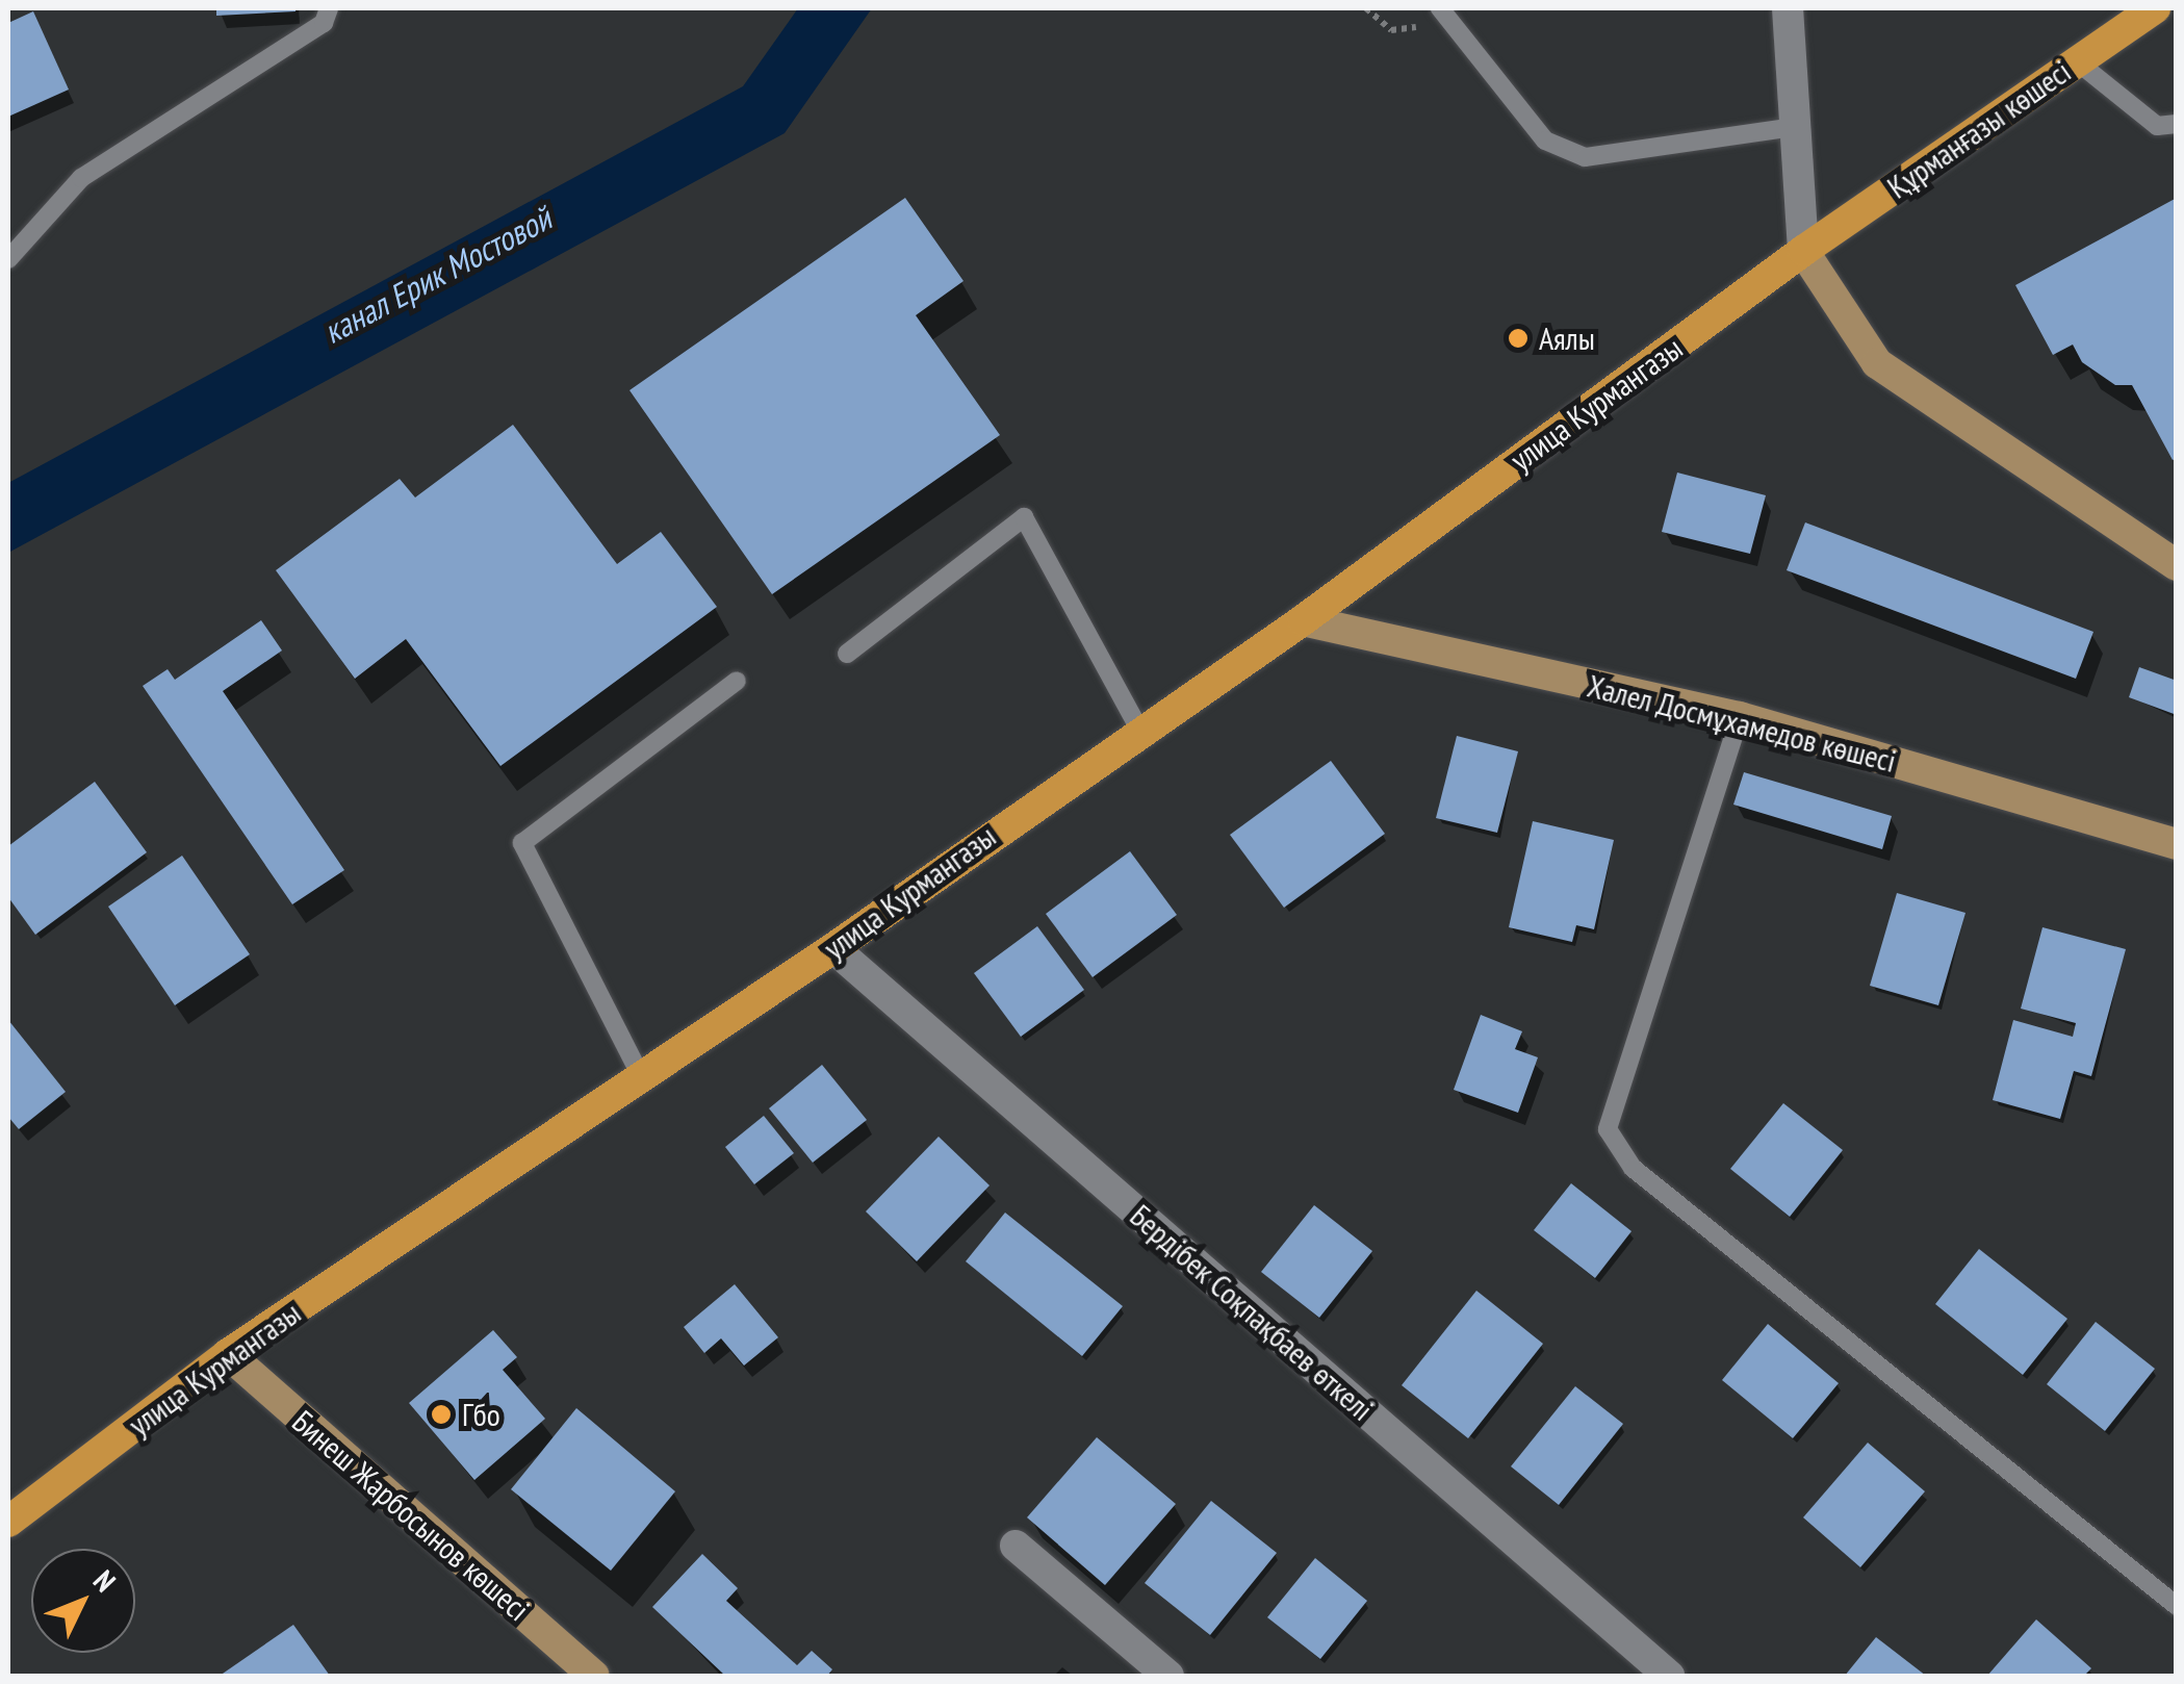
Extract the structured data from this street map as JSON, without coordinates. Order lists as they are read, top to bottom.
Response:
{
  "streets": {
    "main road": ["Құрманғазы көшесі", "улица Курмангазы"],
    "street": ["Халел Досмұхамедов көшесі", "Бердібек Соқпақбаев өткелі", "Бинеш Жарбосынов көшесі"]
  },
  "crossings": [
    ["Құрманғазы көшесі", "улица Курмангазы"],
    ["улица Курмангазы", "Халел Досмұхамедов көшесі"],
    ["улица Курмангазы", "Бердібек Соқпақбаев өткелі"],
    ["улица Курмангазы", "Бинеш Жарбосынов көшесі"]
  ],
  "water": ["канал Ерик Мостовой"],
  "places": ["Аялы", "Гбо"],
  "north": "top right"
}
